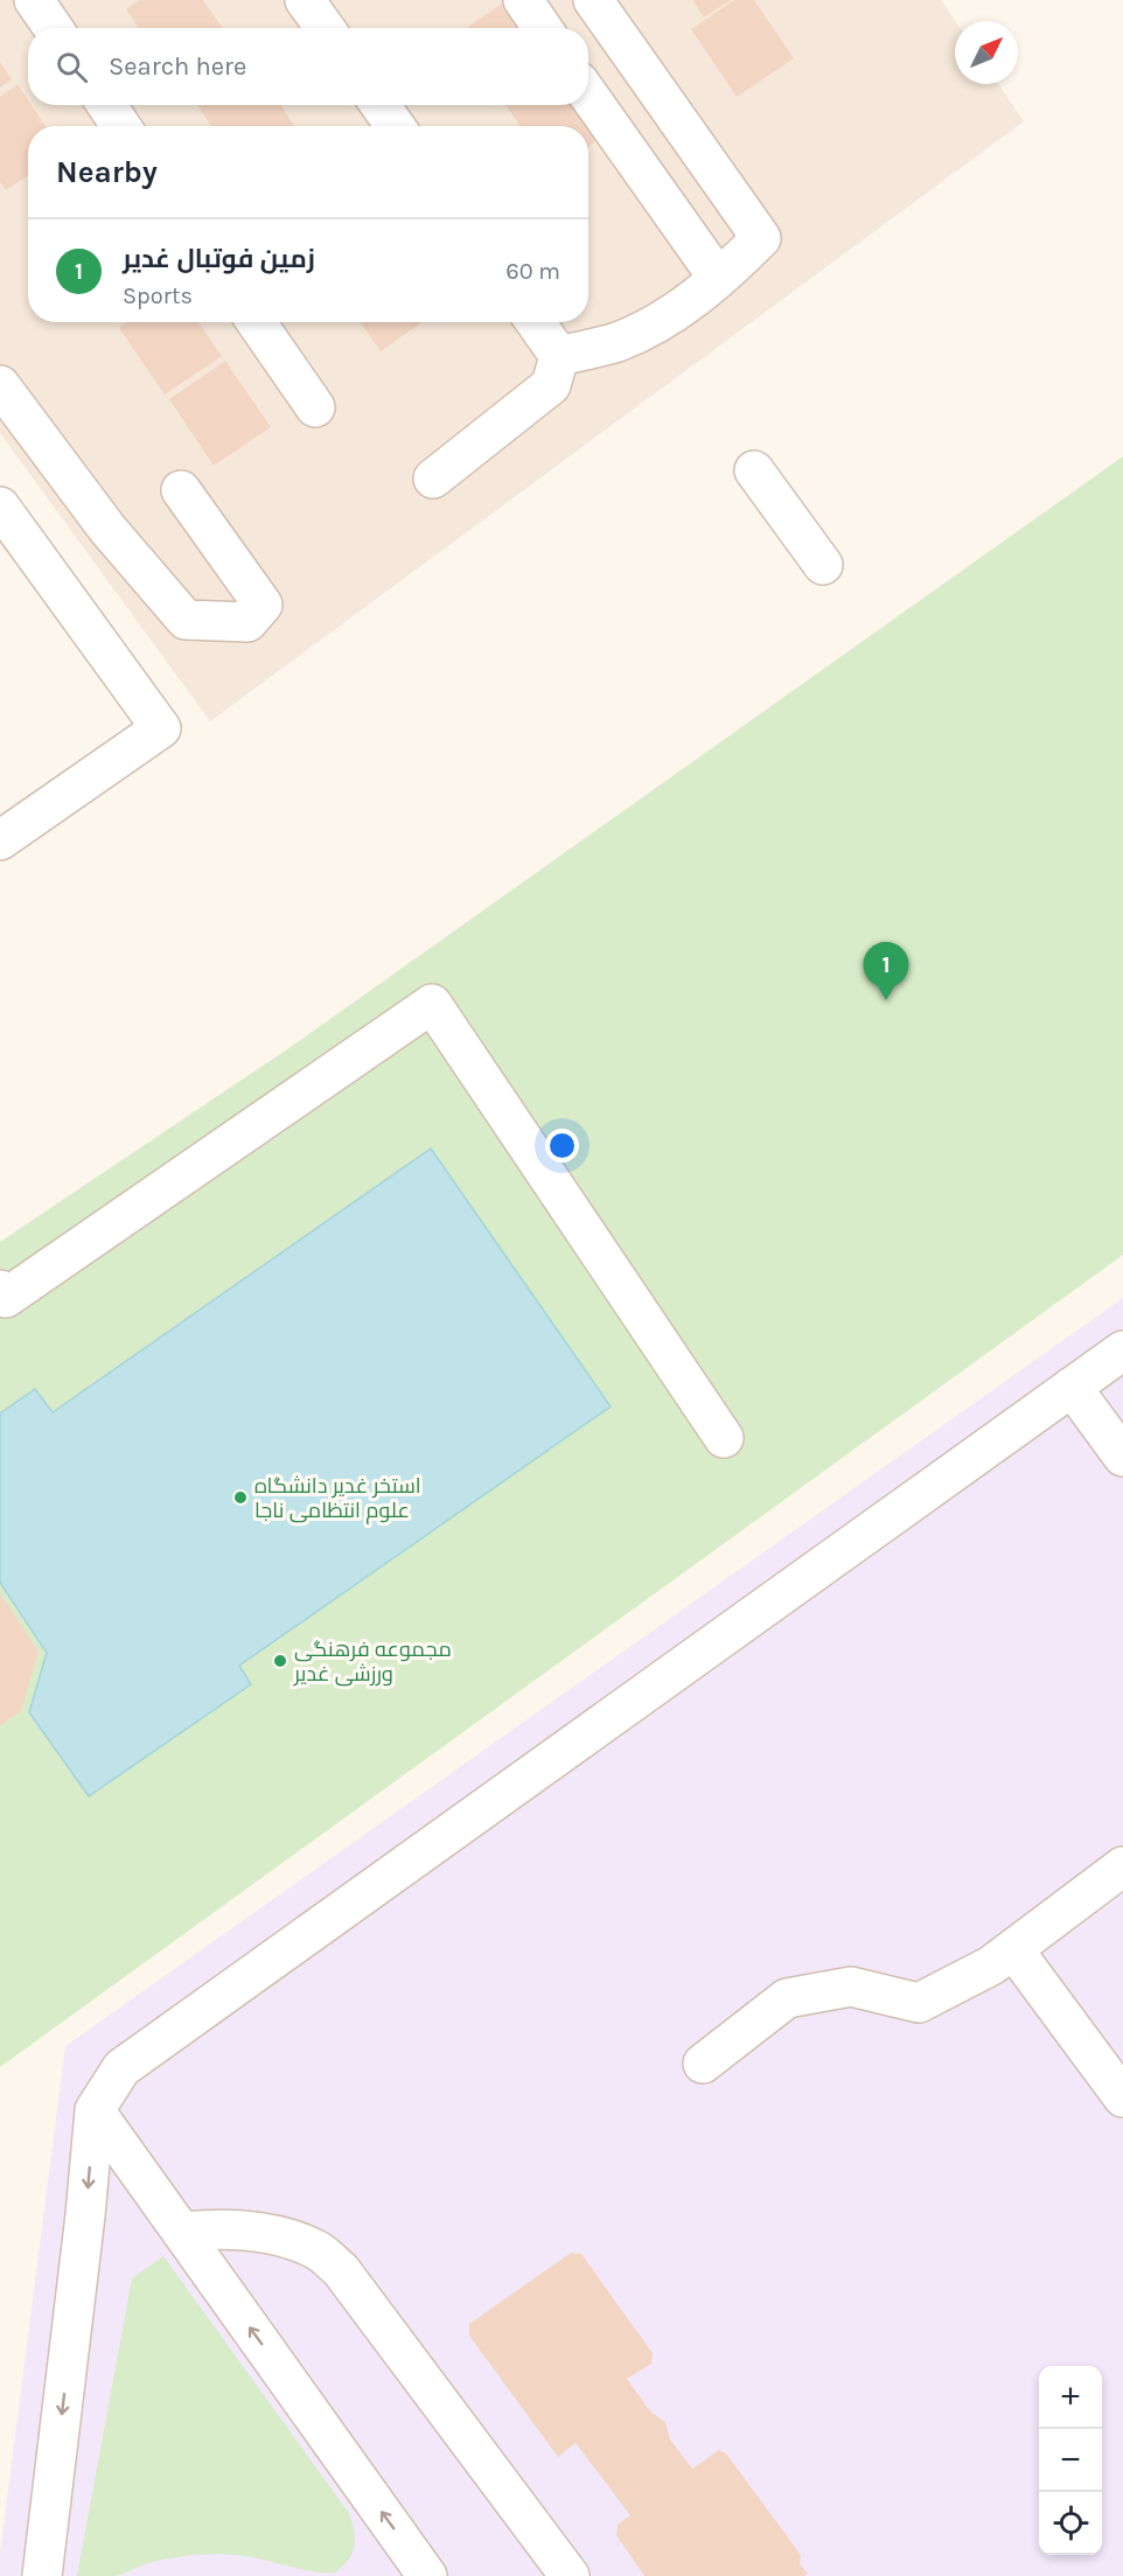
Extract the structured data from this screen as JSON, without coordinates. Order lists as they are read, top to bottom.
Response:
{
  "places": ["استخر غدیر دانشگاه علوم انتظامی ناجا", "مجموعه فرهنگی ورزشی غدیر"],
  "north": "top right",
  "page": {
    "search": "Search here",
    "heading": "Nearby",
    "list": [
      {
        "mark": "1",
        "name": "زمین فوتبال غدیر",
        "note": "Sports",
        "value": "60 m"
      }
    ],
    "pins": "1",
    "map_buttons": ["+", "−"]
  }
}
